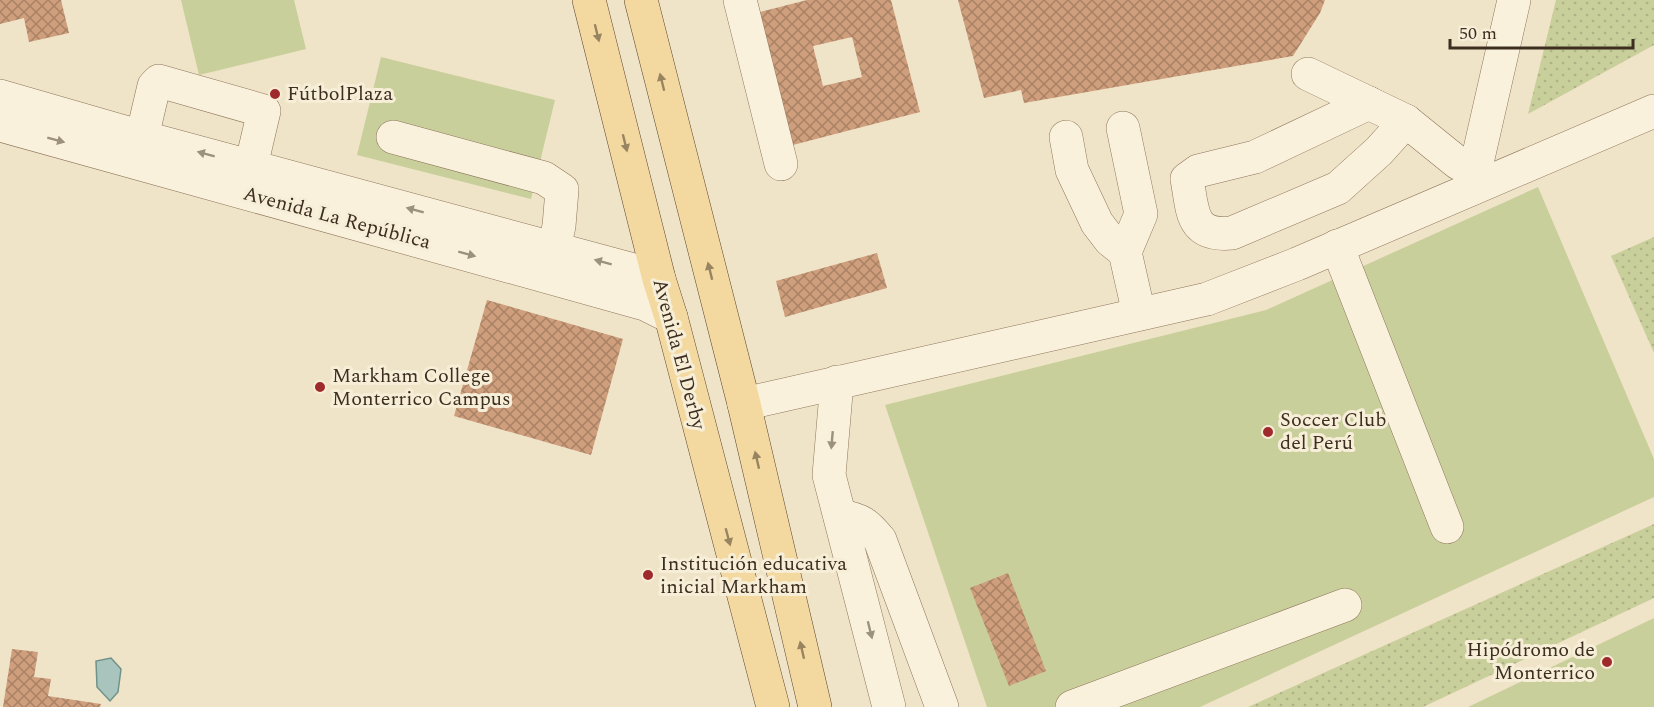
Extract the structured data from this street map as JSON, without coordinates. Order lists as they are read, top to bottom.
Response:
{
  "streets": {
    "main road": ["Avenida El Derby"],
    "street": ["Avenida La República"]
  },
  "crossings": [
    ["Avenida La República", "Avenida El Derby"]
  ],
  "places": [
    "FútbolPlaza",
    "Markham College Monterrico Campus",
    "Soccer Club del Perú",
    "Institución educativa inicial Markham",
    "Hipódromo de Monterrico"
  ],
  "scale_bar": "50 m"
}
